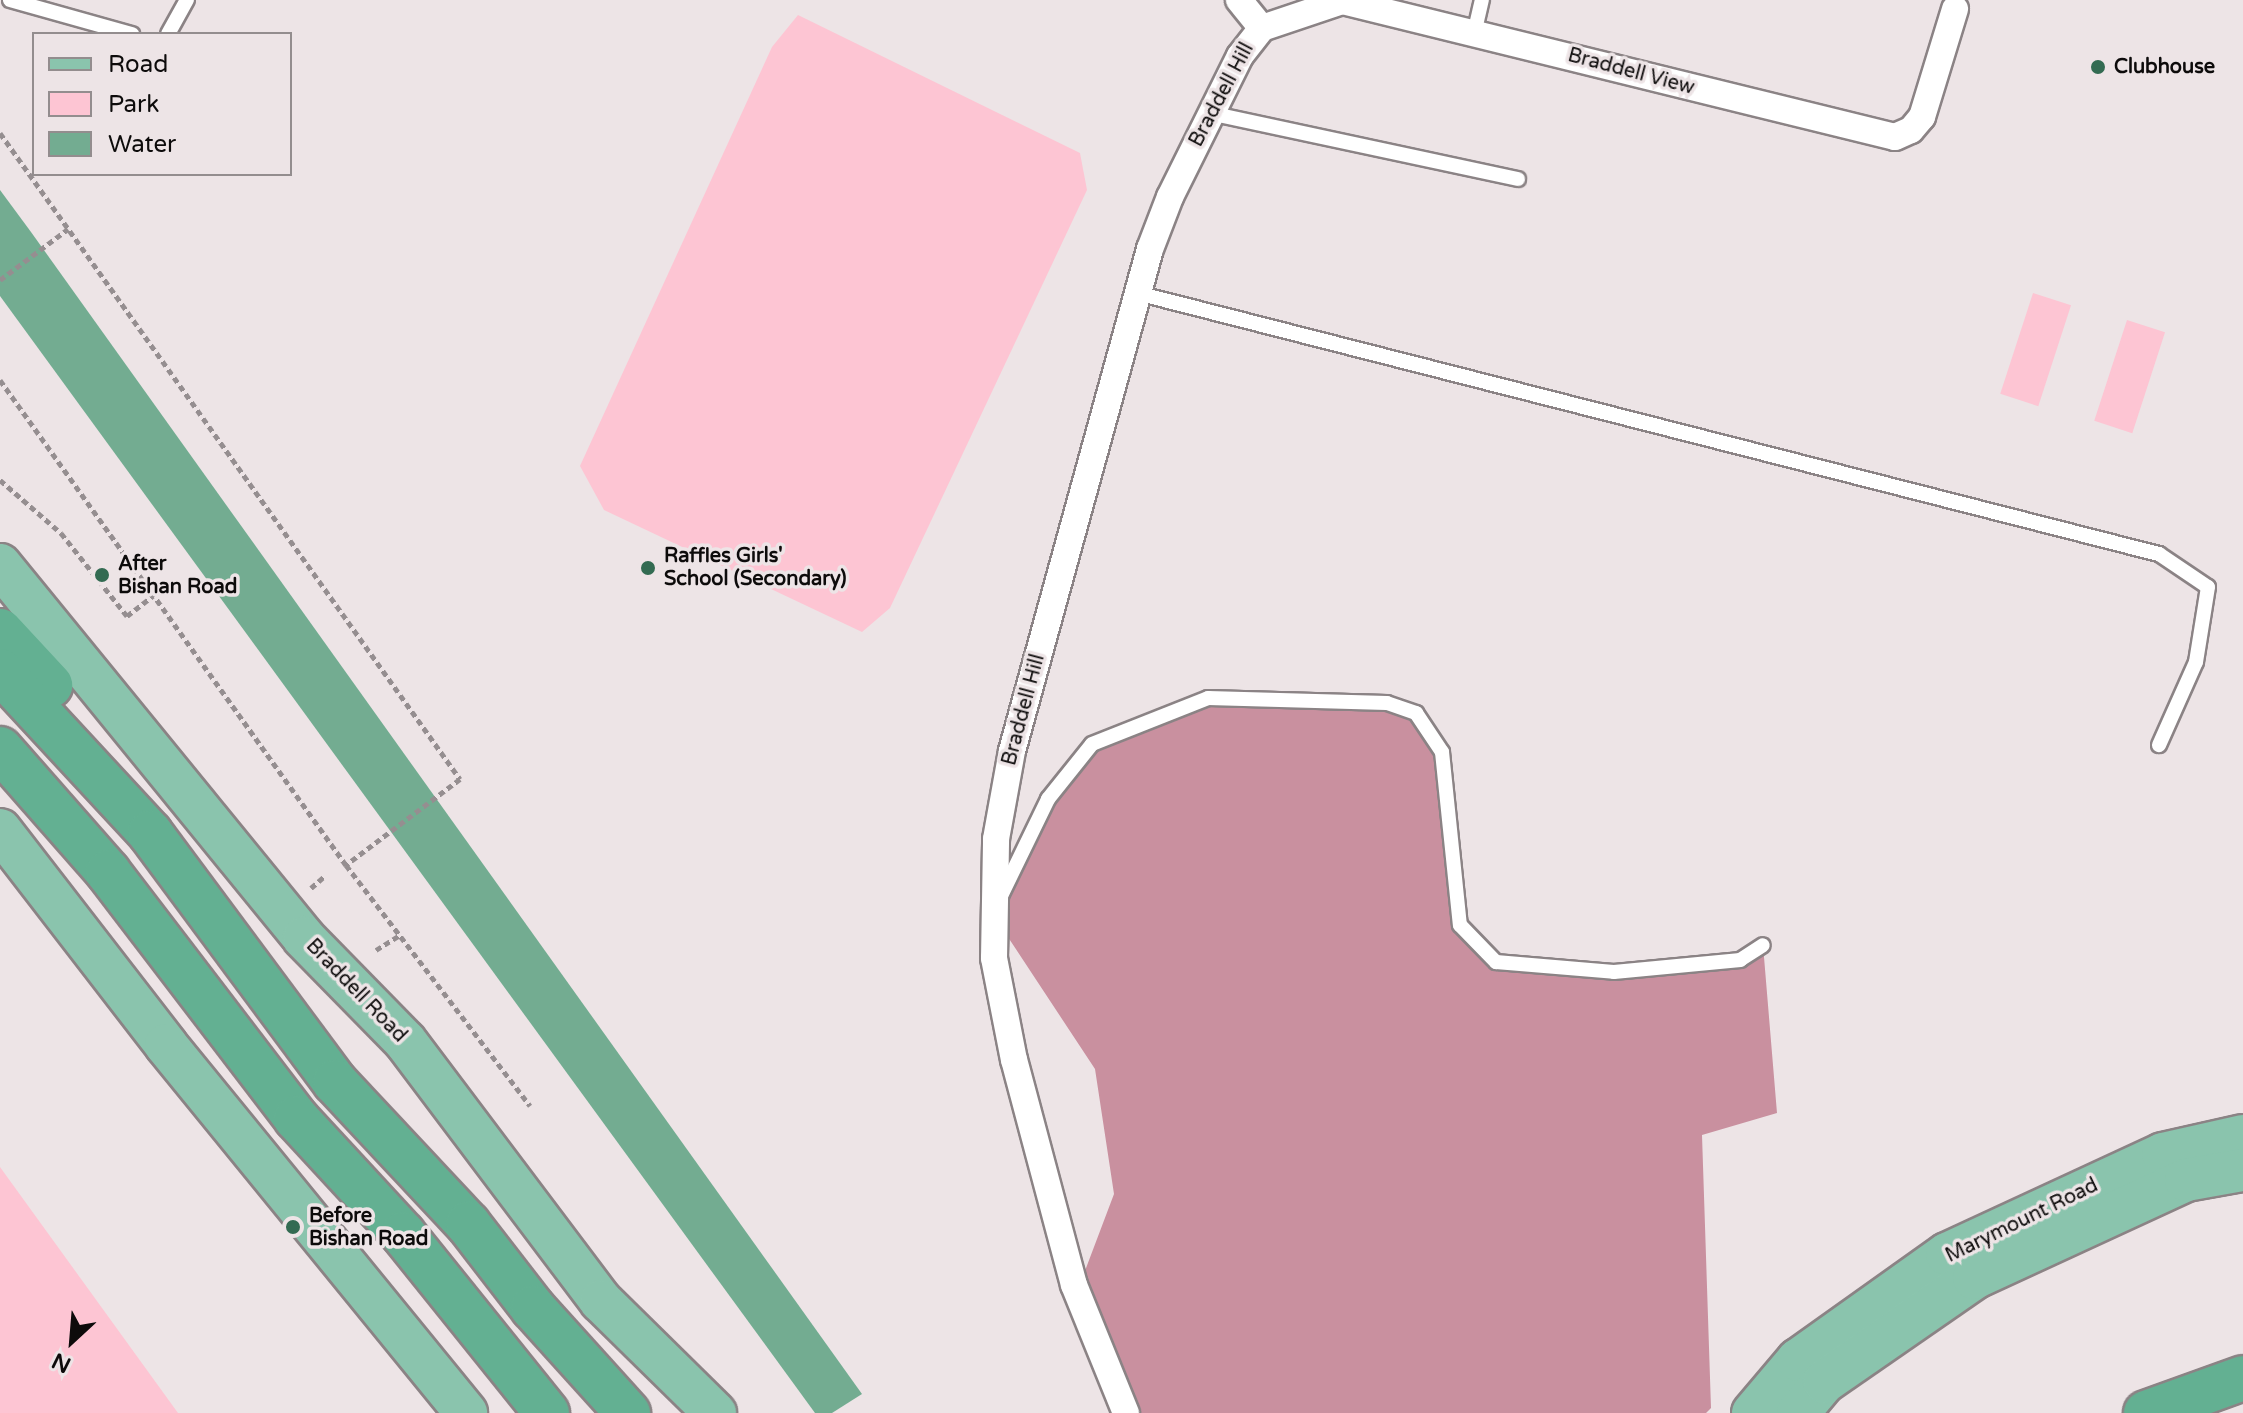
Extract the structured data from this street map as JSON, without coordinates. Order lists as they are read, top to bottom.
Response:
{
  "streets": {
    "main road": ["Braddell Road", "Marymount Road"],
    "street": ["Braddell View", "Braddell Hill"]
  },
  "crossings": [
    ["Braddell View", "Braddell Hill"]
  ],
  "places": [
    "Clubhouse",
    "Raffles Girls' School (Secondary)",
    "After Bishan Road",
    "Before Bishan Road"
  ],
  "legend": ["Road", "Park", "Water"],
  "north": "bottom left"
}
